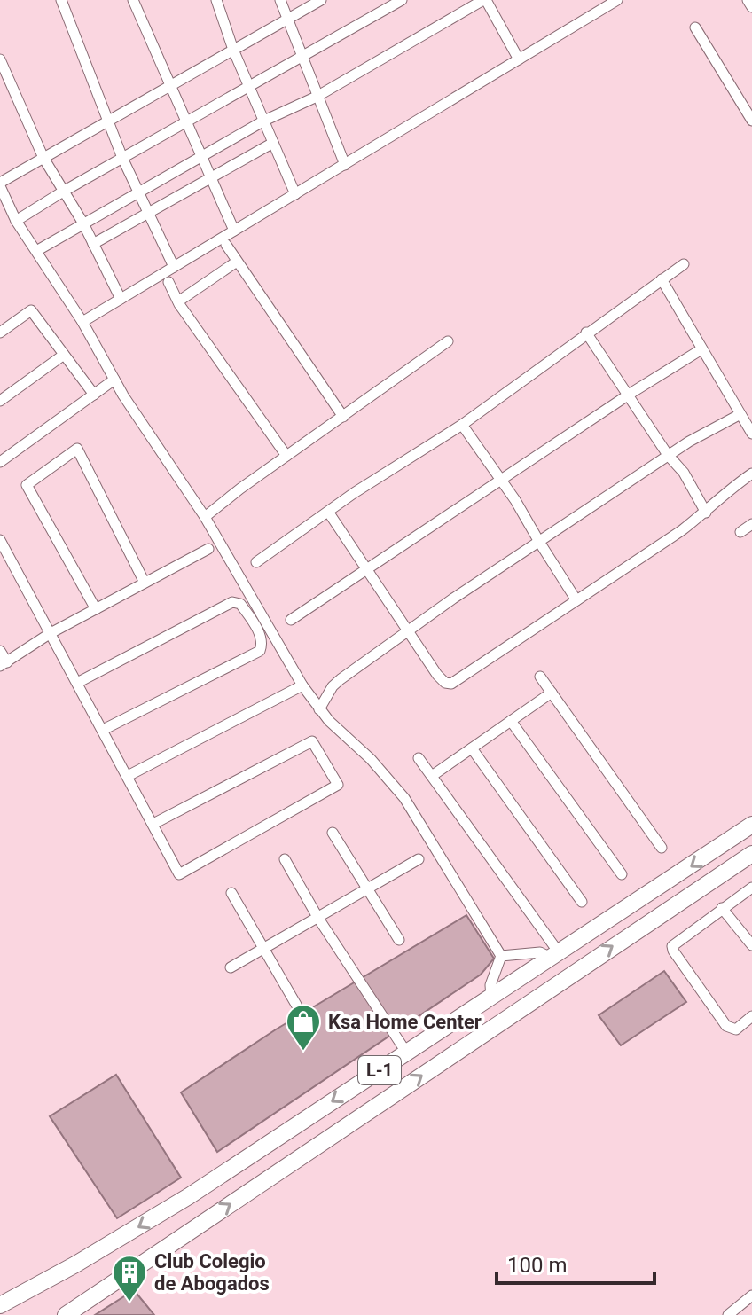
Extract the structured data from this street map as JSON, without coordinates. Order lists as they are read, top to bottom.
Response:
{
  "streets": {
    "main road": ["L-1"]
  },
  "places": {
    "shop": ["Ksa Home Center"],
    "building": ["Club Colegio de Abogados"]
  },
  "scale_bar": "100 m"
}
